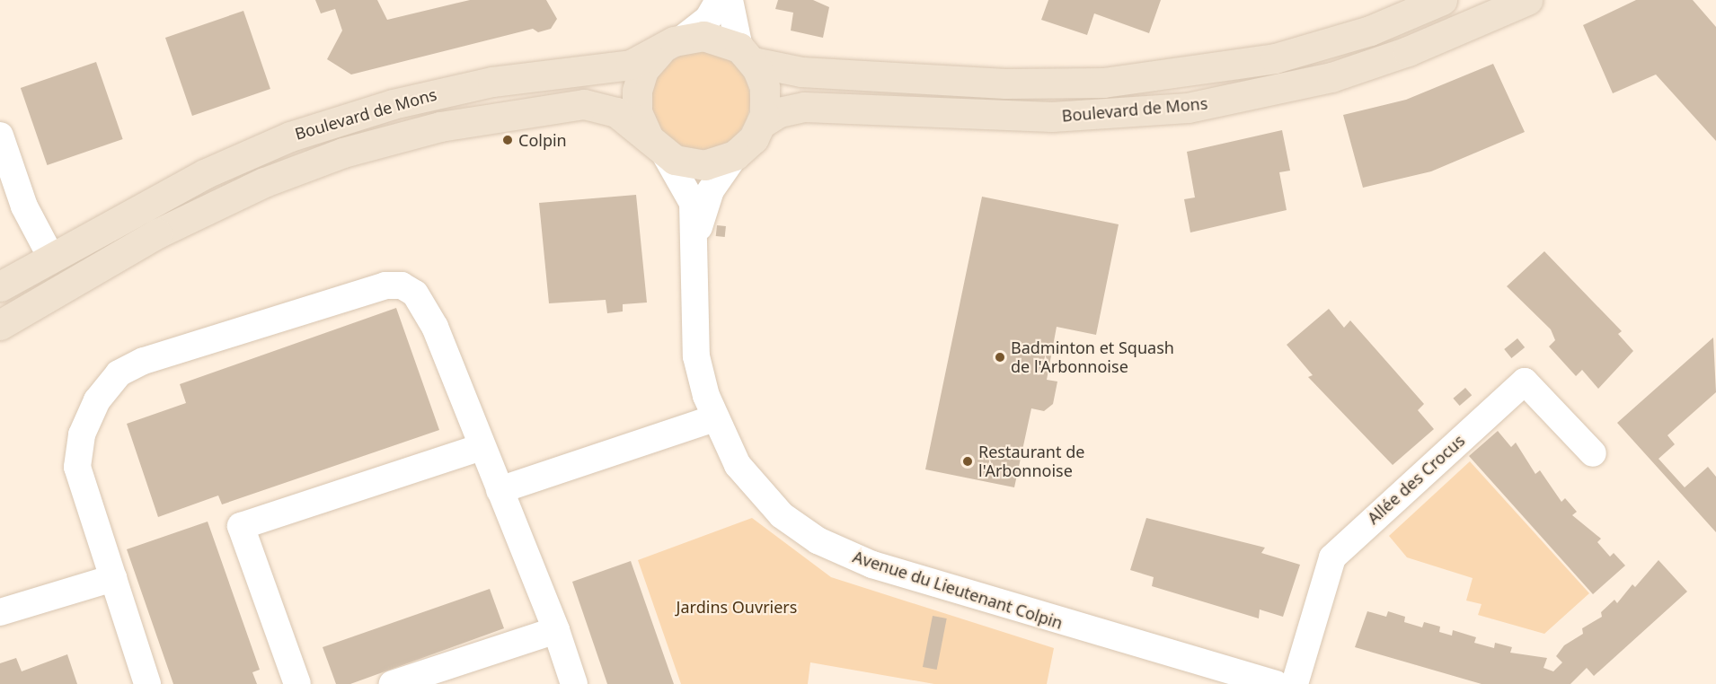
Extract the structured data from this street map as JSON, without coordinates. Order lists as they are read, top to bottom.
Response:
{
  "streets": {
    "main road": ["Boulevard de Mons"],
    "street": ["Allée des Crocus", "Avenue du Lieutenant Colpin"]
  },
  "crossings": [
    ["Boulevard de Mons", "Avenue du Lieutenant Colpin"]
  ],
  "parks": ["Jardins Ouvriers"],
  "places": ["Colpin", "Badminton et Squash de l'Arbonnoise", "Restaurant de l'Arbonnoise"]
}
